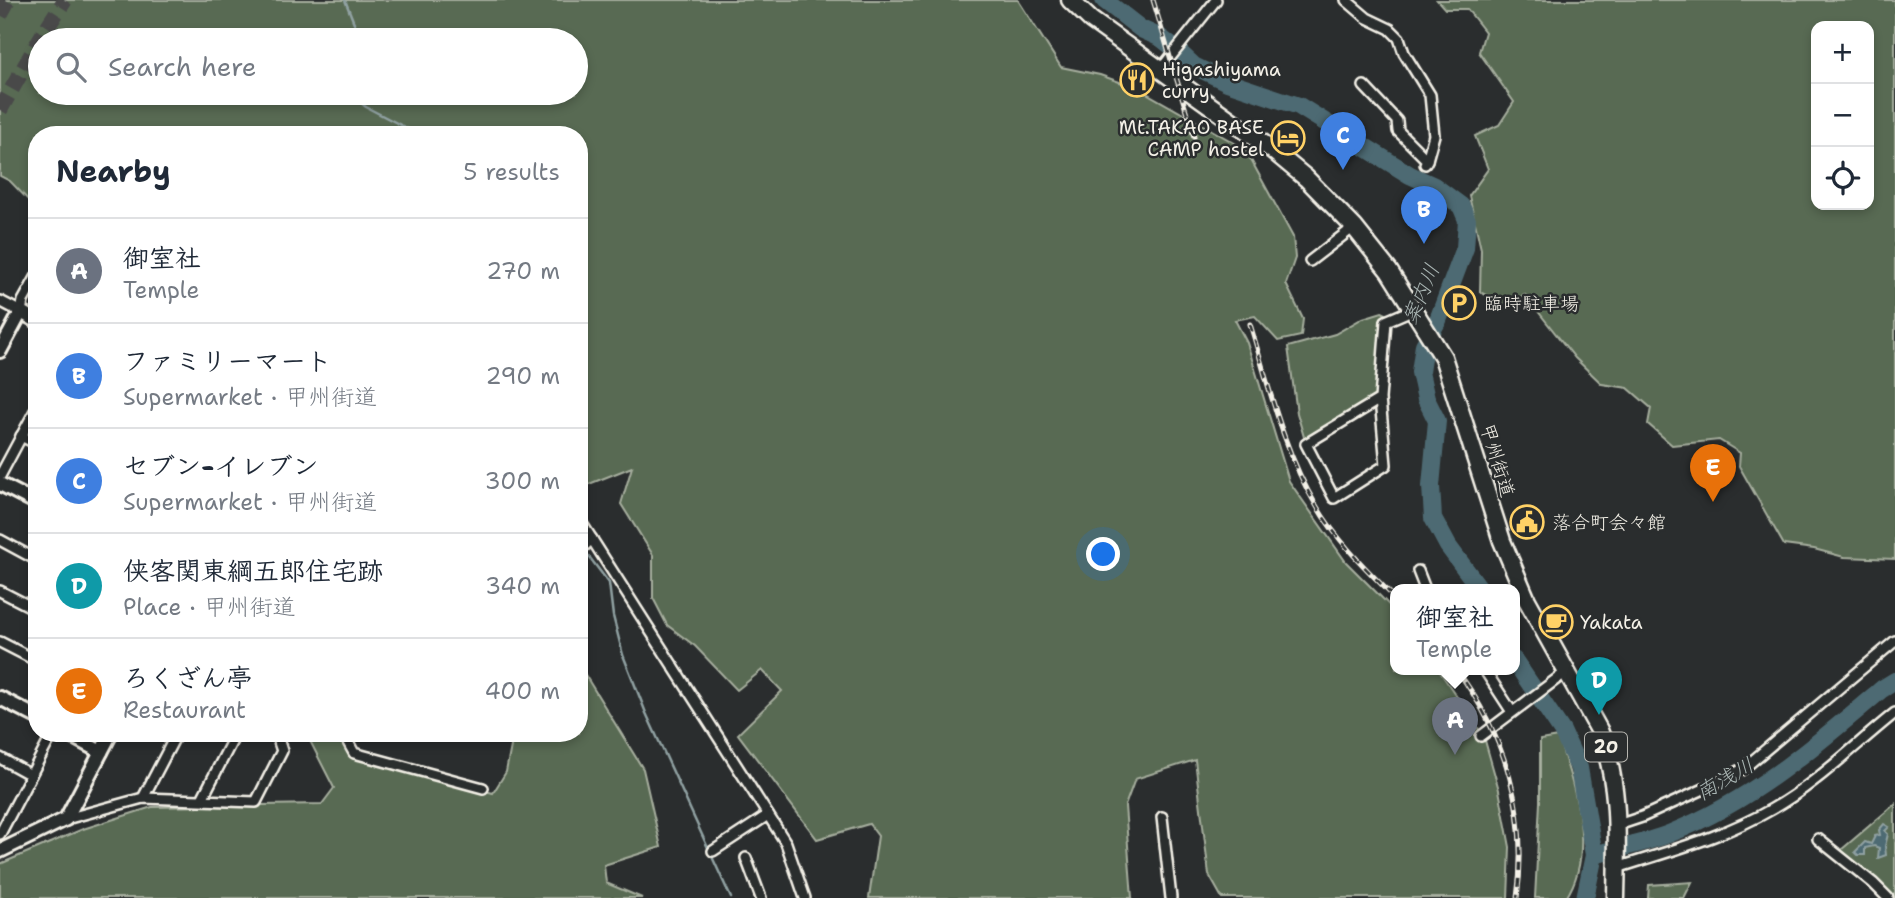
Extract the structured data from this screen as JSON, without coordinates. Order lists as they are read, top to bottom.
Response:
{
  "streets": {
    "highway": ["甲州街道", "20"]
  },
  "crossings": [
    ["甲州街道", "20"]
  ],
  "water": ["案内川", "南浅川"],
  "places": {
    "restaurant": ["Higashiyama curry"],
    "hotel": ["Mt.TAKAO BASE CAMP hostel"],
    "parking": ["臨時駐車場"],
    "public building": ["落合町会々館"],
    "cafe": ["Yakata"]
  },
  "page": {
    "map_buttons": ["+", "−"],
    "search": "Search here",
    "pins": [
      "C",
      "B",
      "E",
      "D",
      "A"
    ],
    "heading": ["Nearby", "5 results"],
    "list": [
      {
        "mark": "A",
        "name": "御室社",
        "note": "Temple",
        "value": "270 m"
      },
      {
        "mark": "B",
        "name": "ファミリーマート",
        "note": "Supermarket · 甲州街道",
        "value": "290 m"
      },
      {
        "mark": "C",
        "name": "セブン-イレブン",
        "note": "Supermarket · 甲州街道",
        "value": "300 m"
      },
      {
        "mark": "D",
        "name": "侠客関東綱五郎住宅跡",
        "note": "Place · 甲州街道",
        "value": "340 m"
      },
      {
        "mark": "E",
        "name": "ろくざん亭",
        "note": "Restaurant",
        "value": "400 m"
      }
    ],
    "popup": ["御室社", "Temple"]
  }
}
